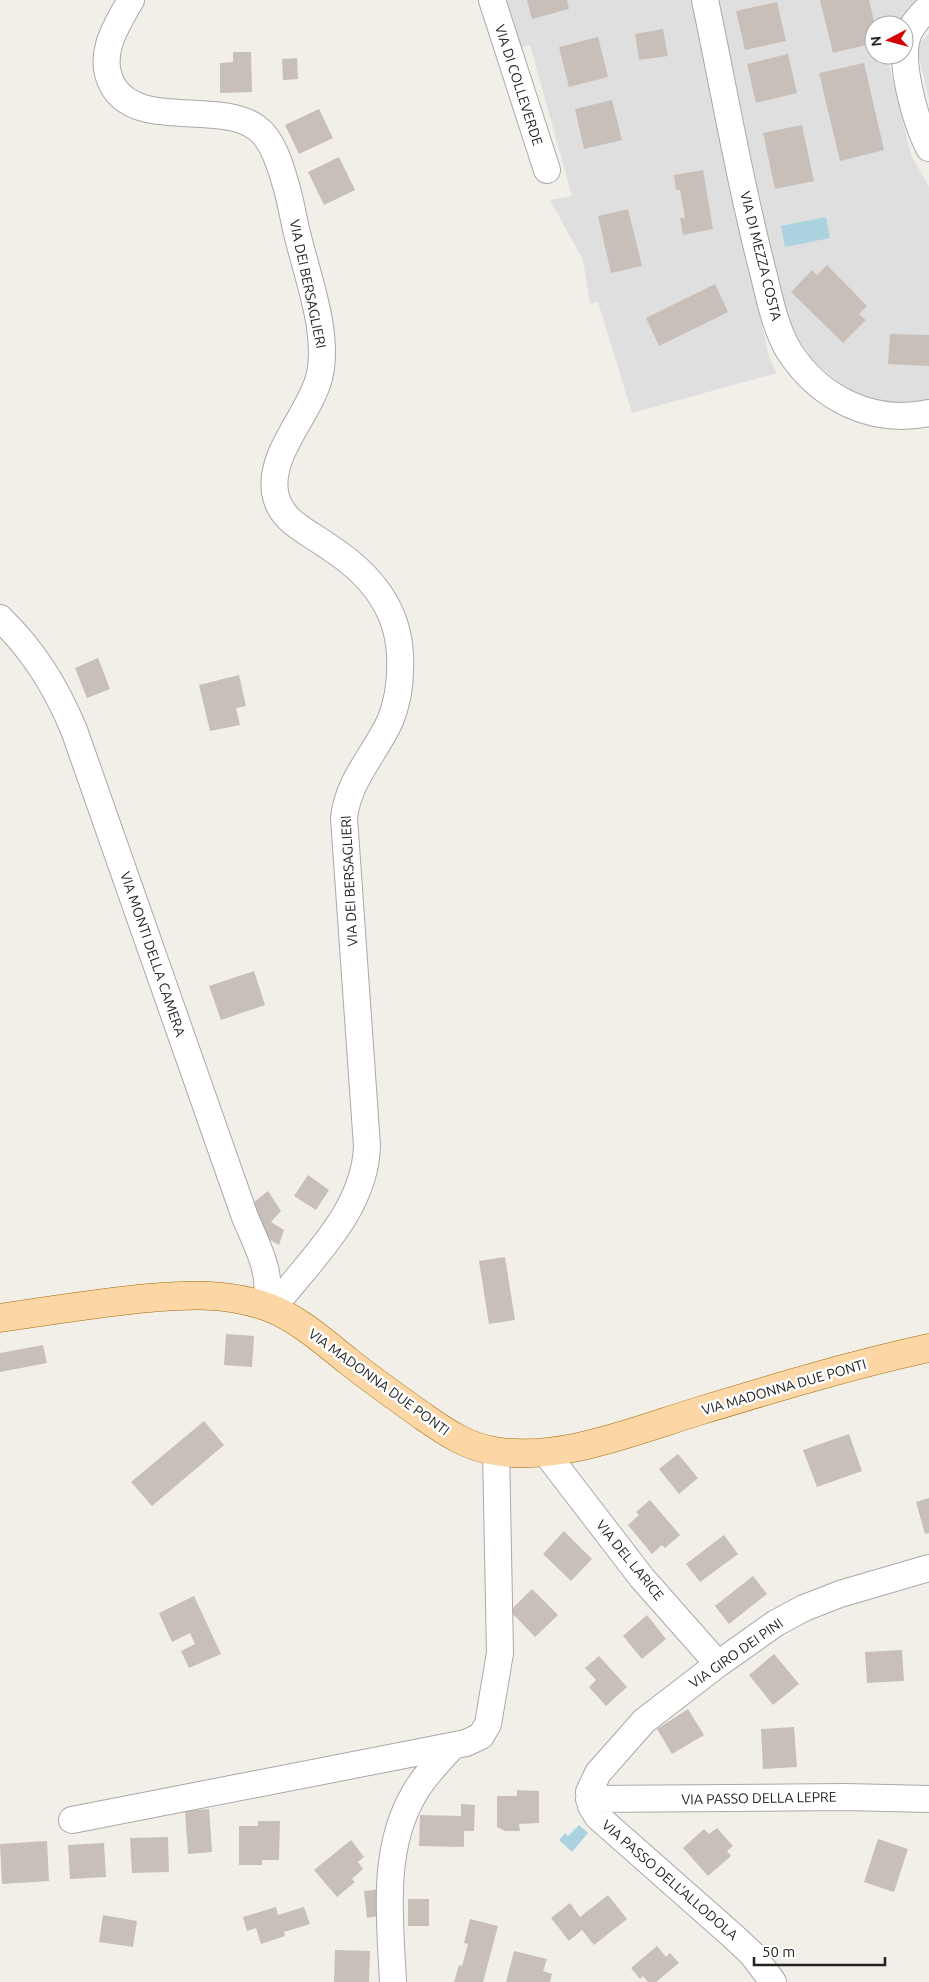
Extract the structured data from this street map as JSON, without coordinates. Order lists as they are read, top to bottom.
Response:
{
  "streets": {
    "main road": ["VIA MADONNA DUE PONTI"],
    "street": [
      "VIA DI COLLEVERDE",
      "VIA DI MEZZA COSTA",
      "VIA DEI BERSAGLIERI",
      "VIA MONTI DELLA CAMERA",
      "VIA DEL LARICE",
      "VIA GIRO DEI PINI",
      "VIA PASSO DELLA LEPRE",
      "VIA PASSO DELL'ALLODOLA"
    ]
  },
  "crossings": [
    ["VIA DEI BERSAGLIERI", "VIA MONTI DELLA CAMERA"],
    ["VIA DEI BERSAGLIERI", "VIA MADONNA DUE PONTI"],
    ["VIA MONTI DELLA CAMERA", "VIA MADONNA DUE PONTI"],
    ["VIA MADONNA DUE PONTI", "VIA DEL LARICE"],
    ["VIA DEL LARICE", "VIA GIRO DEI PINI"],
    ["VIA GIRO DEI PINI", "VIA PASSO DELLA LEPRE"],
    ["VIA GIRO DEI PINI", "VIA PASSO DELL'ALLODOLA"],
    ["VIA PASSO DELLA LEPRE", "VIA PASSO DELL'ALLODOLA"]
  ],
  "scale_bar": "50 m",
  "north": "left"
}
